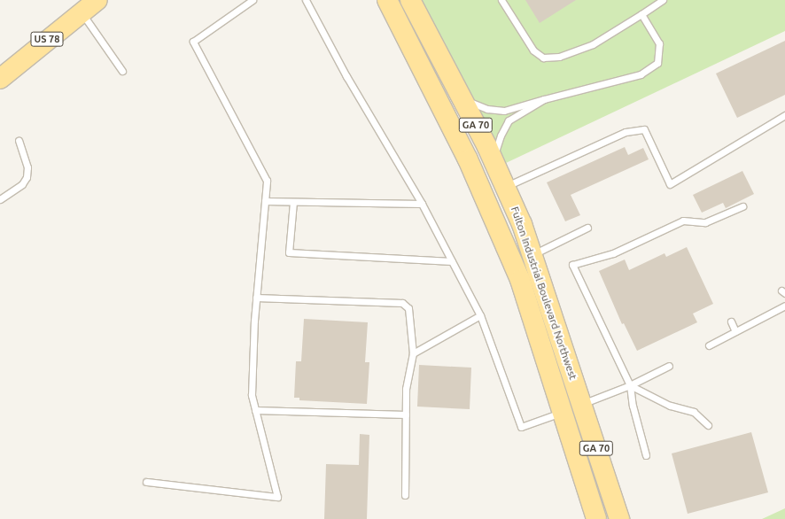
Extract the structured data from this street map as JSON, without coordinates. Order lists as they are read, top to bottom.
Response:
{
  "streets": {
    "main road": ["US 78", "GA 70", "Fulton Industrial Boulevard Northwest"]
  }
}
